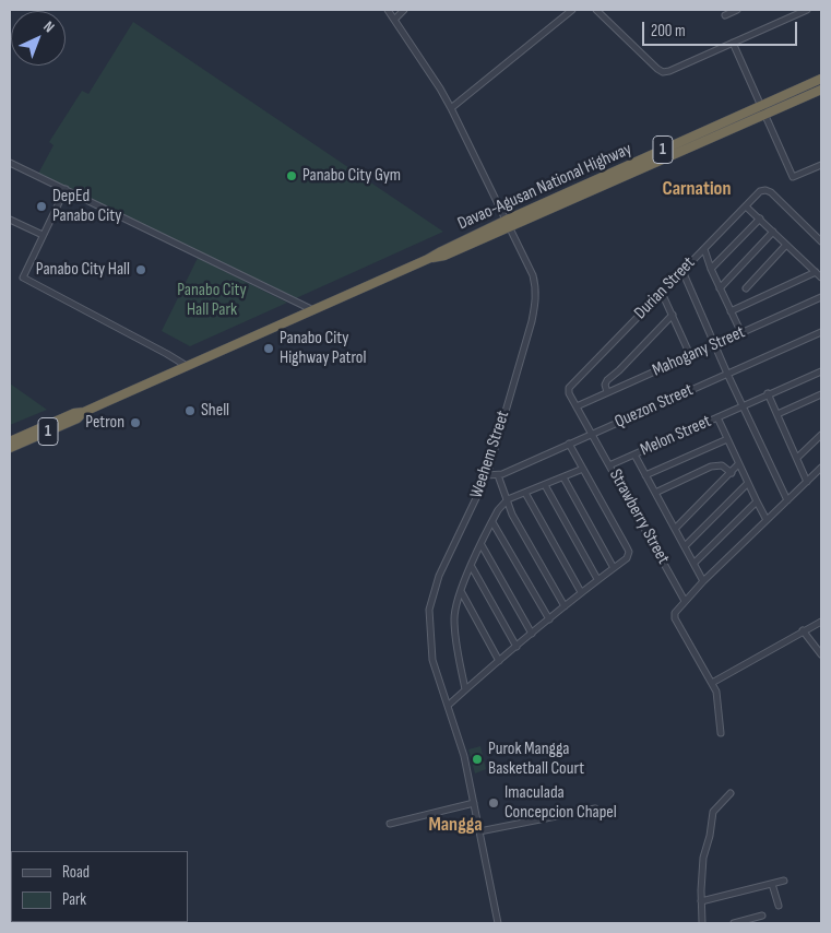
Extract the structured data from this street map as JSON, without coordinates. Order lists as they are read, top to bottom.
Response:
{
  "streets": {
    "highway": ["1", "Davao-Agusan National Highway"],
    "street": [
      "Durian Street",
      "Mahogany Street",
      "Quezon Street",
      "Melon Street",
      "Weehem Street",
      "Strawberry Street"
    ]
  },
  "crossings": [
    ["Davao-Agusan National Highway", "Weehem Street"],
    ["Durian Street", "Strawberry Street"],
    ["Mahogany Street", "Strawberry Street"],
    ["Quezon Street", "Weehem Street"],
    ["Quezon Street", "Strawberry Street"],
    ["Melon Street", "Strawberry Street"]
  ],
  "districts": ["Carnation", "Mangga"],
  "parks": ["Panabo City Hall Park"],
  "places": [
    "Panabo City Gym",
    "DepEd Panabo City",
    "Panabo City Hall",
    "Panabo City Highway Patrol",
    "Shell",
    "Petron",
    "Purok Mangga Basketball Court",
    "Imaculada Concepcion Chapel"
  ],
  "legend": ["Road", "Park"],
  "scale_bar": "200 m",
  "north": "top right"
}
